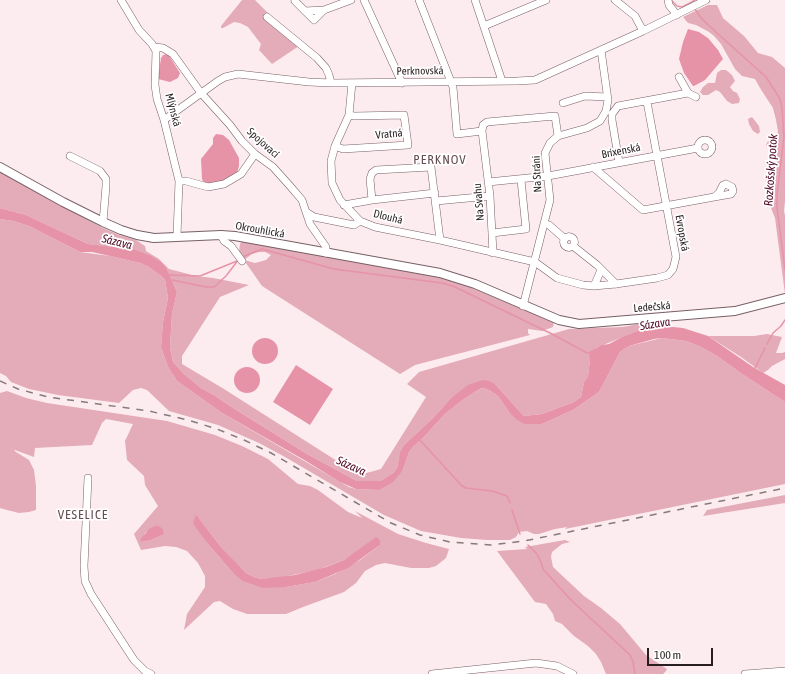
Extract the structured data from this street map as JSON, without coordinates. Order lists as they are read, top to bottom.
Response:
{
  "streets": {
    "main road": ["Okrouhlická", "Ledečská"],
    "street": [
      "Perknovská",
      "Mlýnská",
      "Vratná",
      "Spojovací",
      "Brixenská",
      "Na Stráni",
      "Na Svahu",
      "Dlouhá",
      "Evropská"
    ]
  },
  "crossings": [
    ["Perknovská", "Mlýnská"],
    ["Perknovská", "Spojovací"],
    ["Perknovská", "Dlouhá"],
    ["Mlýnská", "Spojovací"],
    ["Mlýnská", "Okrouhlická"],
    ["Vratná", "Dlouhá"],
    ["Spojovací", "Okrouhlická"],
    ["Brixenská", "Na Stráni"],
    ["Brixenská", "Na Svahu"],
    ["Brixenská", "Evropská"],
    ["Na Stráni", "Dlouhá"],
    ["Na Stráni", "Okrouhlická"],
    ["Na Stráni", "Evropská"],
    ["Na Stráni", "Ledečská"],
    ["Na Svahu", "Dlouhá"],
    ["Dlouhá", "Evropská"],
    ["Okrouhlická", "Ledečská"]
  ],
  "districts": ["PERKNOV", "VESELICE"],
  "water": ["Rozkošský potok", "Sázava"],
  "scale_bar": "100 m"
}
